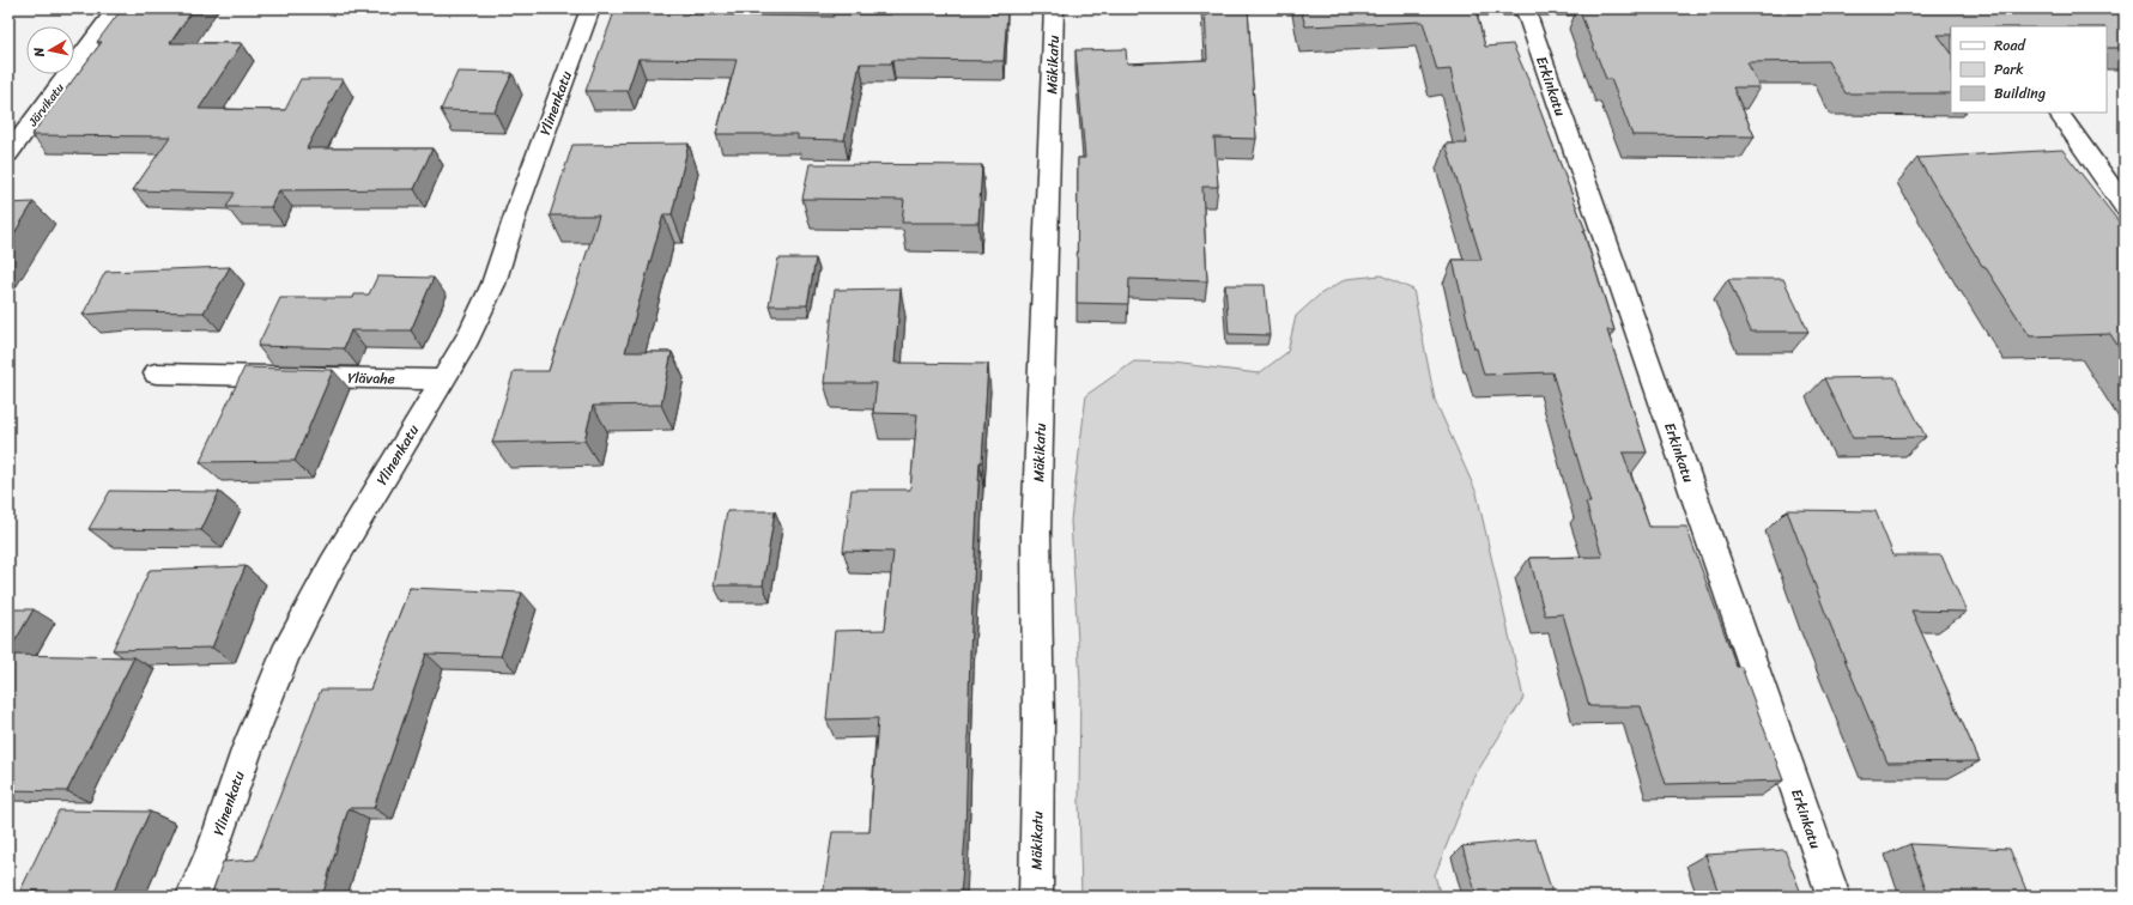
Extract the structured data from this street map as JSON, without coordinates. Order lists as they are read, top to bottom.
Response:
{
  "streets": {
    "street": [
      "Mäkikatu",
      "Erkinkatu",
      "Ylinenkatu",
      "Järvikatu",
      "Ylävahe"
    ]
  },
  "crossings": [
    ["Ylinenkatu", "Ylävahe"]
  ],
  "legend": ["Road", "Park", "Building"],
  "north": "left"
}
